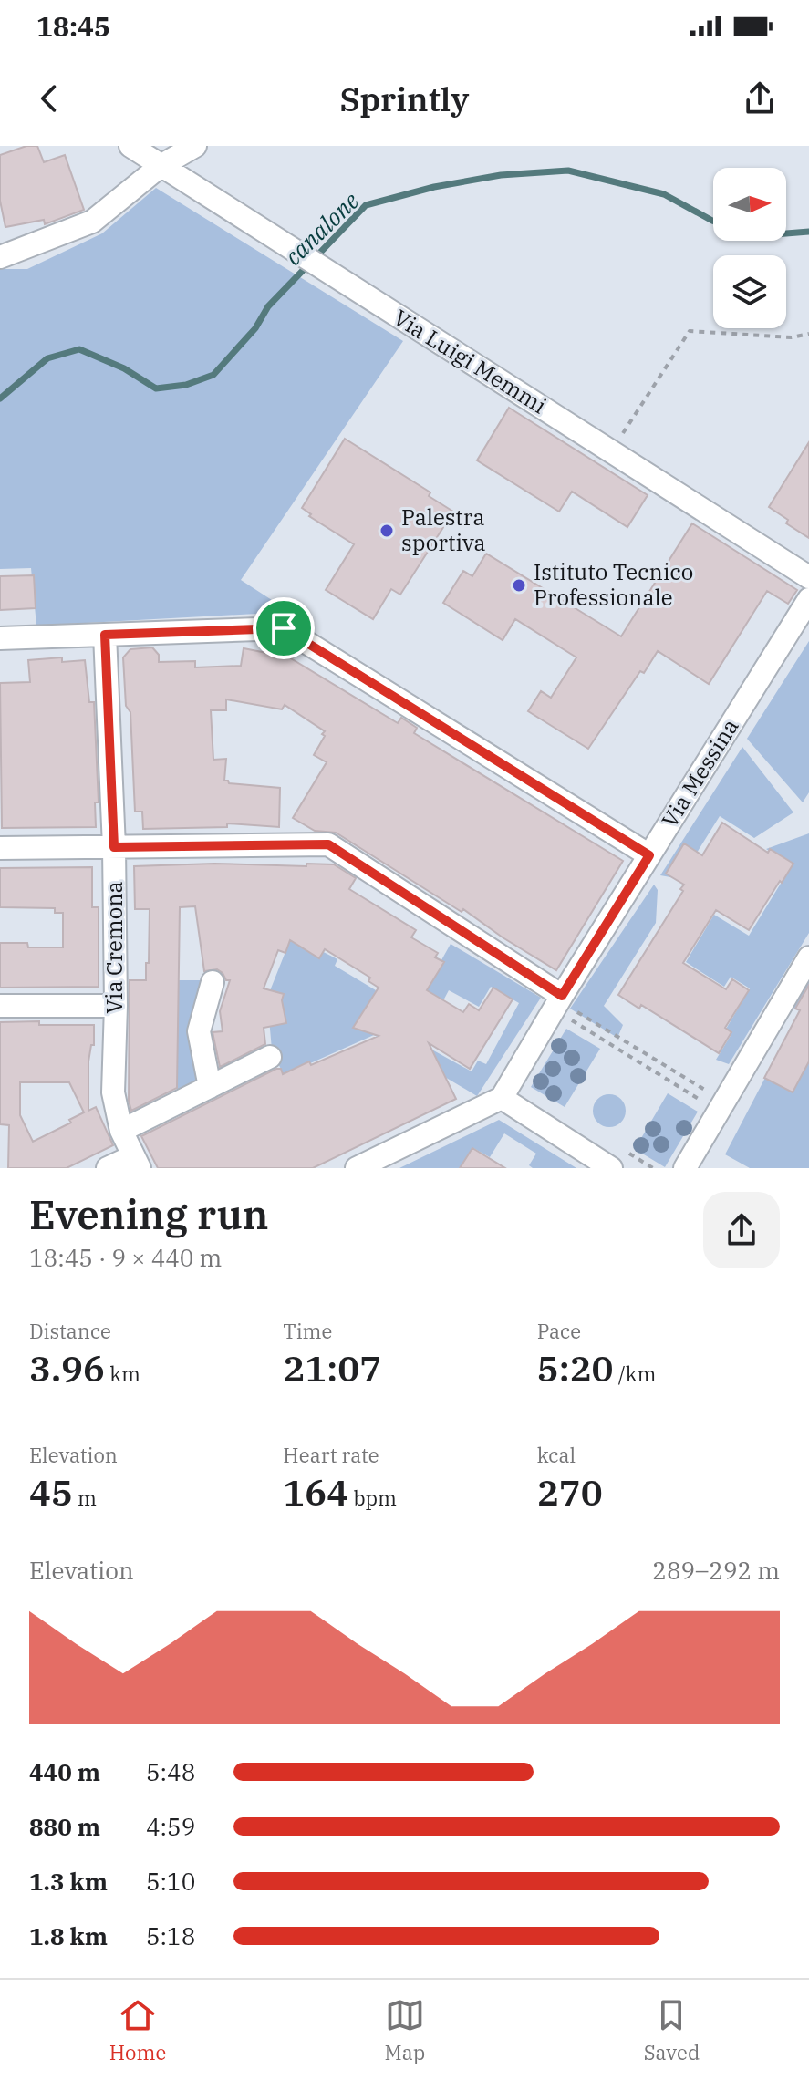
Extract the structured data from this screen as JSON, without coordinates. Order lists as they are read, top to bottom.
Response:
{
  "streets": {
    "street": ["Via Luigi Memmi", "Via Messina", "Via Cremona"]
  },
  "water": ["canalone"],
  "places": ["Palestra sportiva", "Istituto Tecnico Professionale"],
  "north": "right",
  "page": {
    "status": "18:45",
    "header": "Sprintly",
    "heading": ["Evening run", "18:45 · 9 × 440 m"],
    "stats": [
      ["Distance", "3.96 km"],
      ["Time", "21:07"],
      ["Pace", "5:20 /km"],
      ["Elevation", "45 m"],
      ["Heart rate", "164 bpm"],
      ["kcal", "270"]
    ],
    "chart": ["Elevation", "289–292 m"],
    "list": [
      {
        "name": "440 m",
        "note": "5:48"
      },
      {
        "name": "880 m",
        "note": "4:59"
      },
      {
        "name": "1.3 km",
        "note": "5:10"
      },
      {
        "name": "1.8 km",
        "note": "5:18"
      }
    ],
    "tabs": ["Home", "Map", "Saved"]
  }
}
